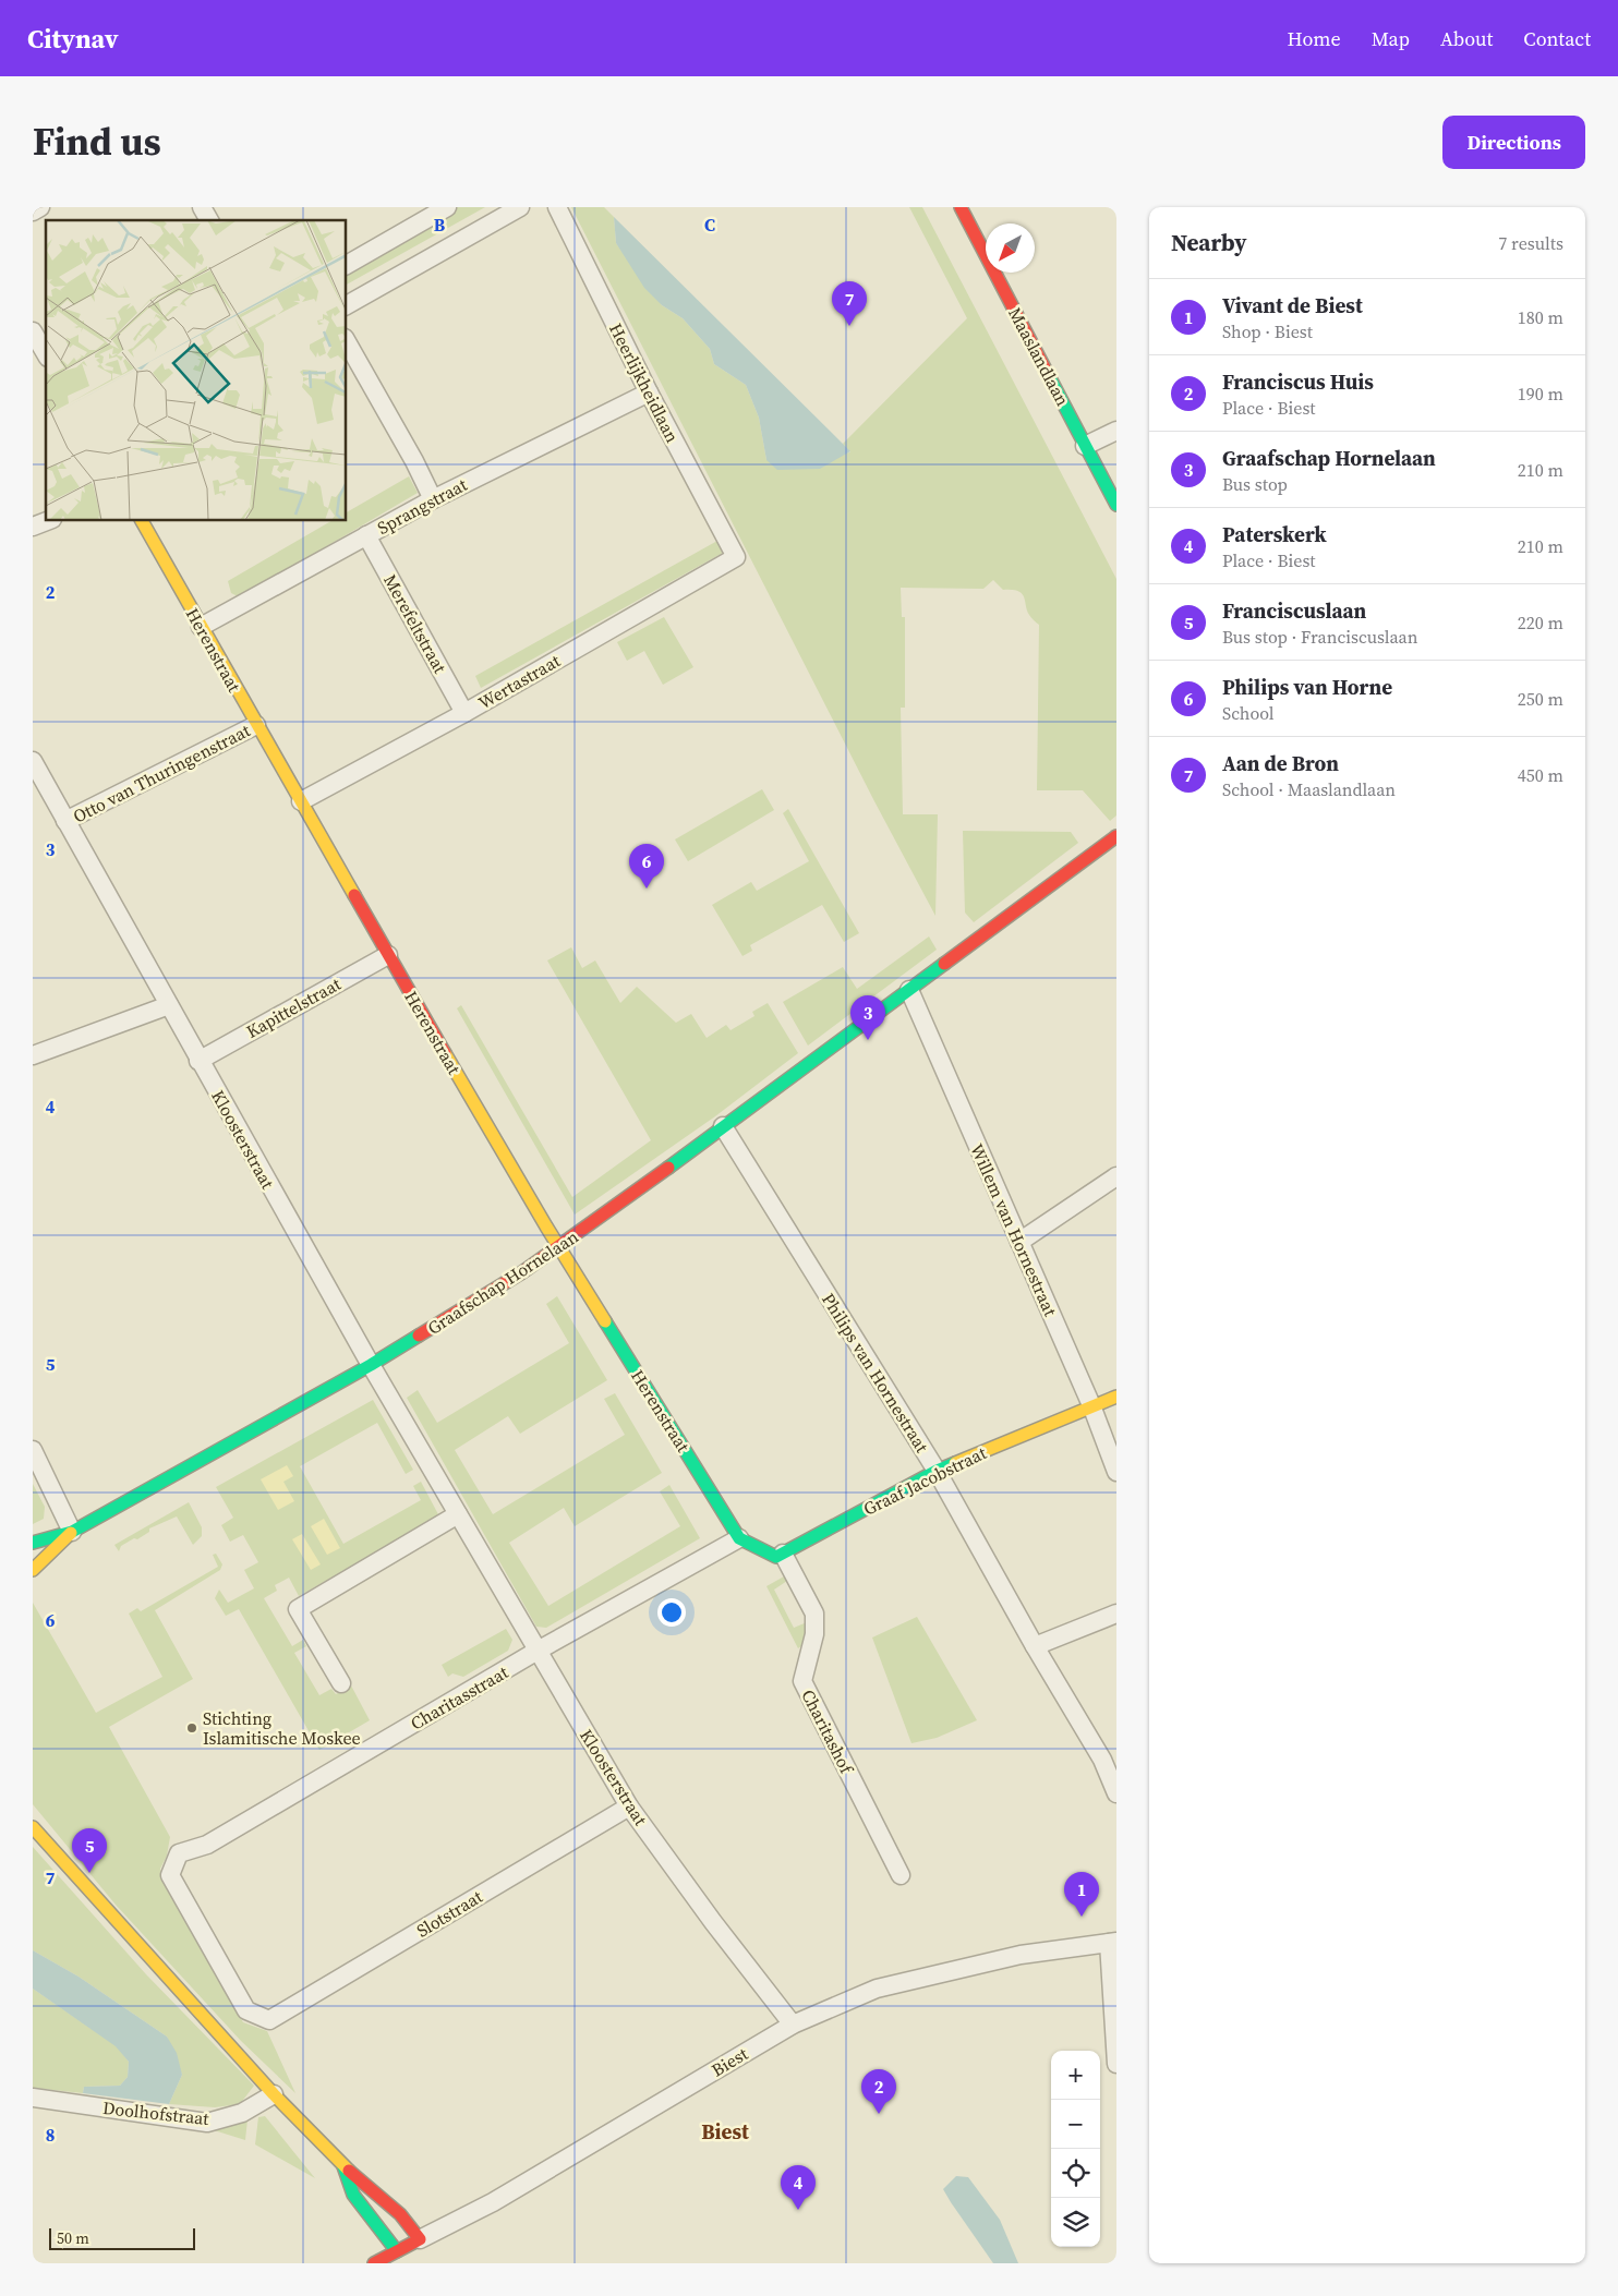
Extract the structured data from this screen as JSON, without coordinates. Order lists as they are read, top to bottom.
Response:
{
  "streets": {
    "street": [
      "Maaslandlaan",
      "Heerlijkheidlaan",
      "Sprangstraat",
      "Merefeltstraat",
      "Herenstraat",
      "Wertastraat",
      "Otto van Thuringenstraat",
      "Kapittelstraat",
      "Kloosterstraat",
      "Willem van Hornestraat",
      "Graafschap Hornelaan",
      "Philips van Hornestraat",
      "Graaf Jacobstraat",
      "Charitasstraat",
      "Charitashof",
      "Slotstraat",
      "Biest",
      "Doolhofstraat"
    ]
  },
  "crossings": [
    ["Heerlijkheidlaan", "Sprangstraat"],
    ["Heerlijkheidlaan", "Wertastraat"],
    ["Sprangstraat", "Merefeltstraat"],
    ["Sprangstraat", "Herenstraat"],
    ["Merefeltstraat", "Wertastraat"],
    ["Herenstraat", "Wertastraat"],
    ["Herenstraat", "Otto van Thuringenstraat"],
    ["Herenstraat", "Kapittelstraat"],
    ["Herenstraat", "Graafschap Hornelaan"],
    ["Herenstraat", "Charitasstraat"],
    ["Otto van Thuringenstraat", "Kloosterstraat"],
    ["Kapittelstraat", "Kloosterstraat"],
    ["Kloosterstraat", "Graafschap Hornelaan"],
    ["Kloosterstraat", "Charitasstraat"],
    ["Kloosterstraat", "Slotstraat"],
    ["Kloosterstraat", "Biest"],
    ["Willem van Hornestraat", "Graafschap Hornelaan"],
    ["Willem van Hornestraat", "Graaf Jacobstraat"],
    ["Graafschap Hornelaan", "Philips van Hornestraat"],
    ["Philips van Hornestraat", "Graaf Jacobstraat"],
    ["Graaf Jacobstraat", "Charitashof"],
    ["Charitasstraat", "Slotstraat"]
  ],
  "districts": ["Biest"],
  "places": ["Stichting Islamitische Moskee"],
  "scale_bar": "50 m",
  "north": "bottom left",
  "page": {
    "header": "Citynav",
    "nav": [
      "Home",
      "Map",
      "About",
      "Contact"
    ],
    "title": "Find us",
    "buttons": "Directions",
    "heading": ["Nearby", "7 results"],
    "list": [
      {
        "mark": "1",
        "name": "Vivant de Biest",
        "note": "Shop · Biest",
        "value": "180 m"
      },
      {
        "mark": "2",
        "name": "Franciscus Huis",
        "note": "Place · Biest",
        "value": "190 m"
      },
      {
        "mark": "3",
        "name": "Graafschap Hornelaan",
        "note": "Bus stop",
        "value": "210 m"
      },
      {
        "mark": "4",
        "name": "Paterskerk",
        "note": "Place · Biest",
        "value": "210 m"
      },
      {
        "mark": "5",
        "name": "Franciscuslaan",
        "note": "Bus stop · Franciscuslaan",
        "value": "220 m"
      },
      {
        "mark": "6",
        "name": "Philips van Horne",
        "note": "School",
        "value": "250 m"
      },
      {
        "mark": "7",
        "name": "Aan de Bron",
        "note": "School · Maaslandlaan",
        "value": "450 m"
      }
    ],
    "pins": [
      "7",
      "6",
      "3",
      "5",
      "1",
      "2",
      "4"
    ],
    "map_buttons": ["+", "−"],
    "scale": "50 m"
  },
  "grid": {
    "columns": ["B", "C"],
    "rows": [
      "2",
      "3",
      "4",
      "5",
      "6",
      "7",
      "8"
    ]
  }
}
